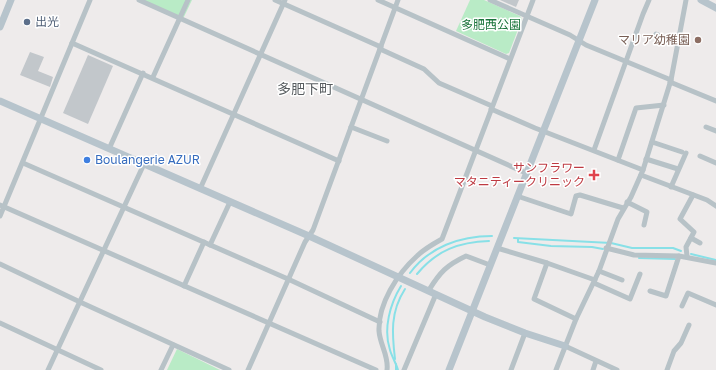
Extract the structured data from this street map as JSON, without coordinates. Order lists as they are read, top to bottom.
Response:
{
  "districts": ["多肥下町"],
  "parks": ["多肥西公園"],
  "places": {
    "other": ["出光", "マリア幼稚園", "Boulangerie AZUR"],
    "health": ["サンフラワー マタニティークリニック"]
  }
}
